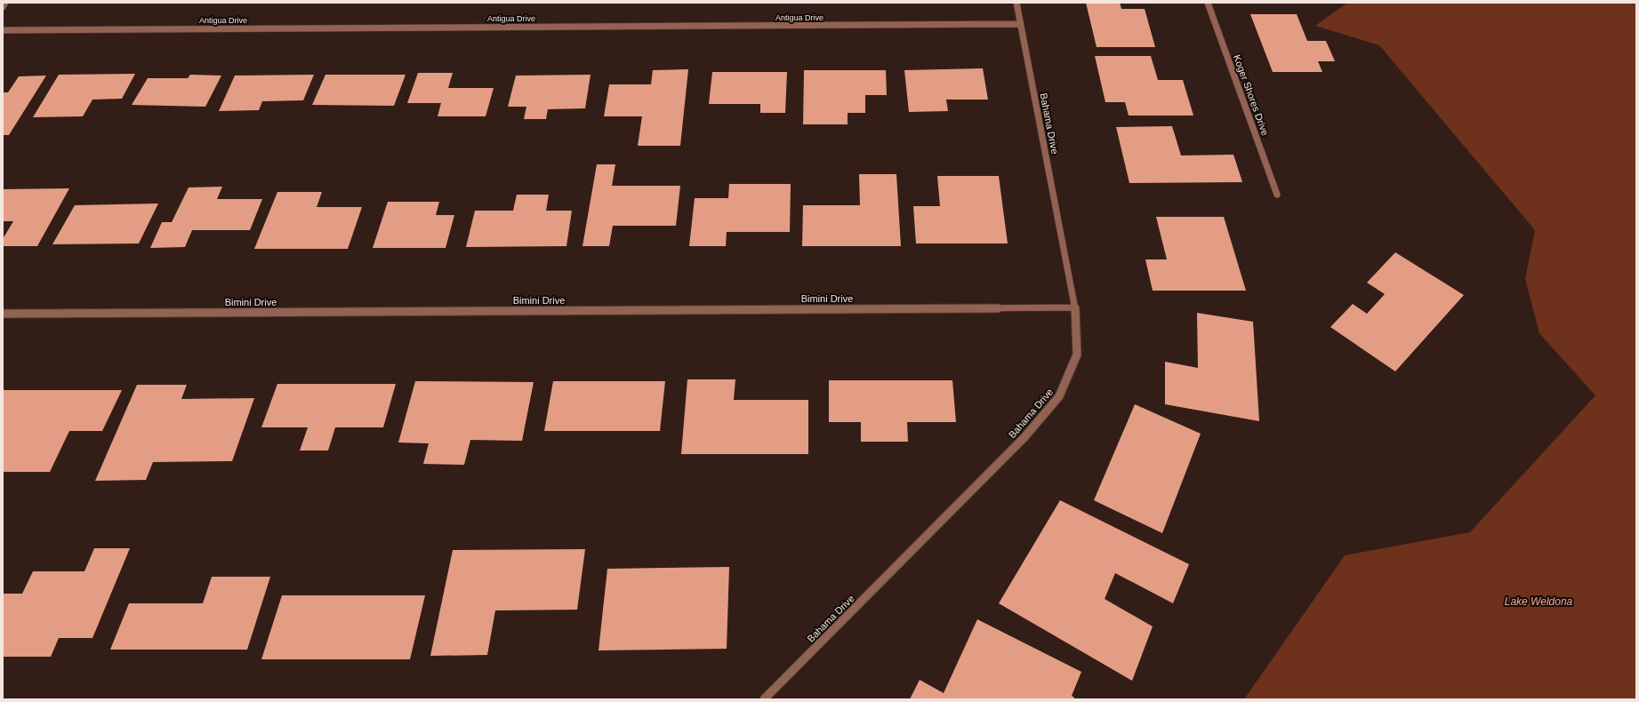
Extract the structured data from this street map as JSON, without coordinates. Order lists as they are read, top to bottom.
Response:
{
  "streets": {
    "street": [
      "Antigua Drive",
      "Koger Shores Drive",
      "Bahama Drive",
      "Bimini Drive"
    ]
  },
  "crossings": [
    ["Antigua Drive", "Bahama Drive"],
    ["Bahama Drive", "Bimini Drive"]
  ],
  "water": ["Lake Weldona"]
}
